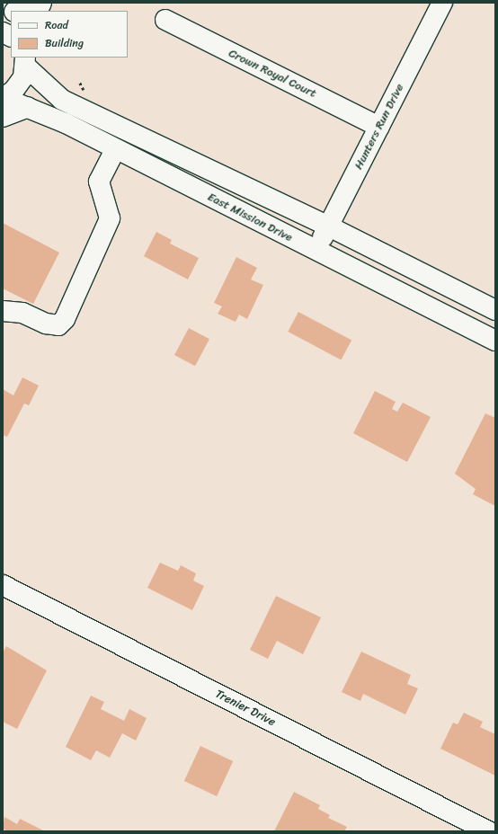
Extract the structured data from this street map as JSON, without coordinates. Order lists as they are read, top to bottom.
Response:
{
  "streets": {
    "street": [
      "Crown Royal Court",
      "Hunters Run Drive",
      "East Mission Drive",
      "Trenier Drive"
    ]
  },
  "crossings": [
    ["Crown Royal Court", "Hunters Run Drive"],
    ["Hunters Run Drive", "East Mission Drive"]
  ],
  "legend": ["Road", "Building"]
}
